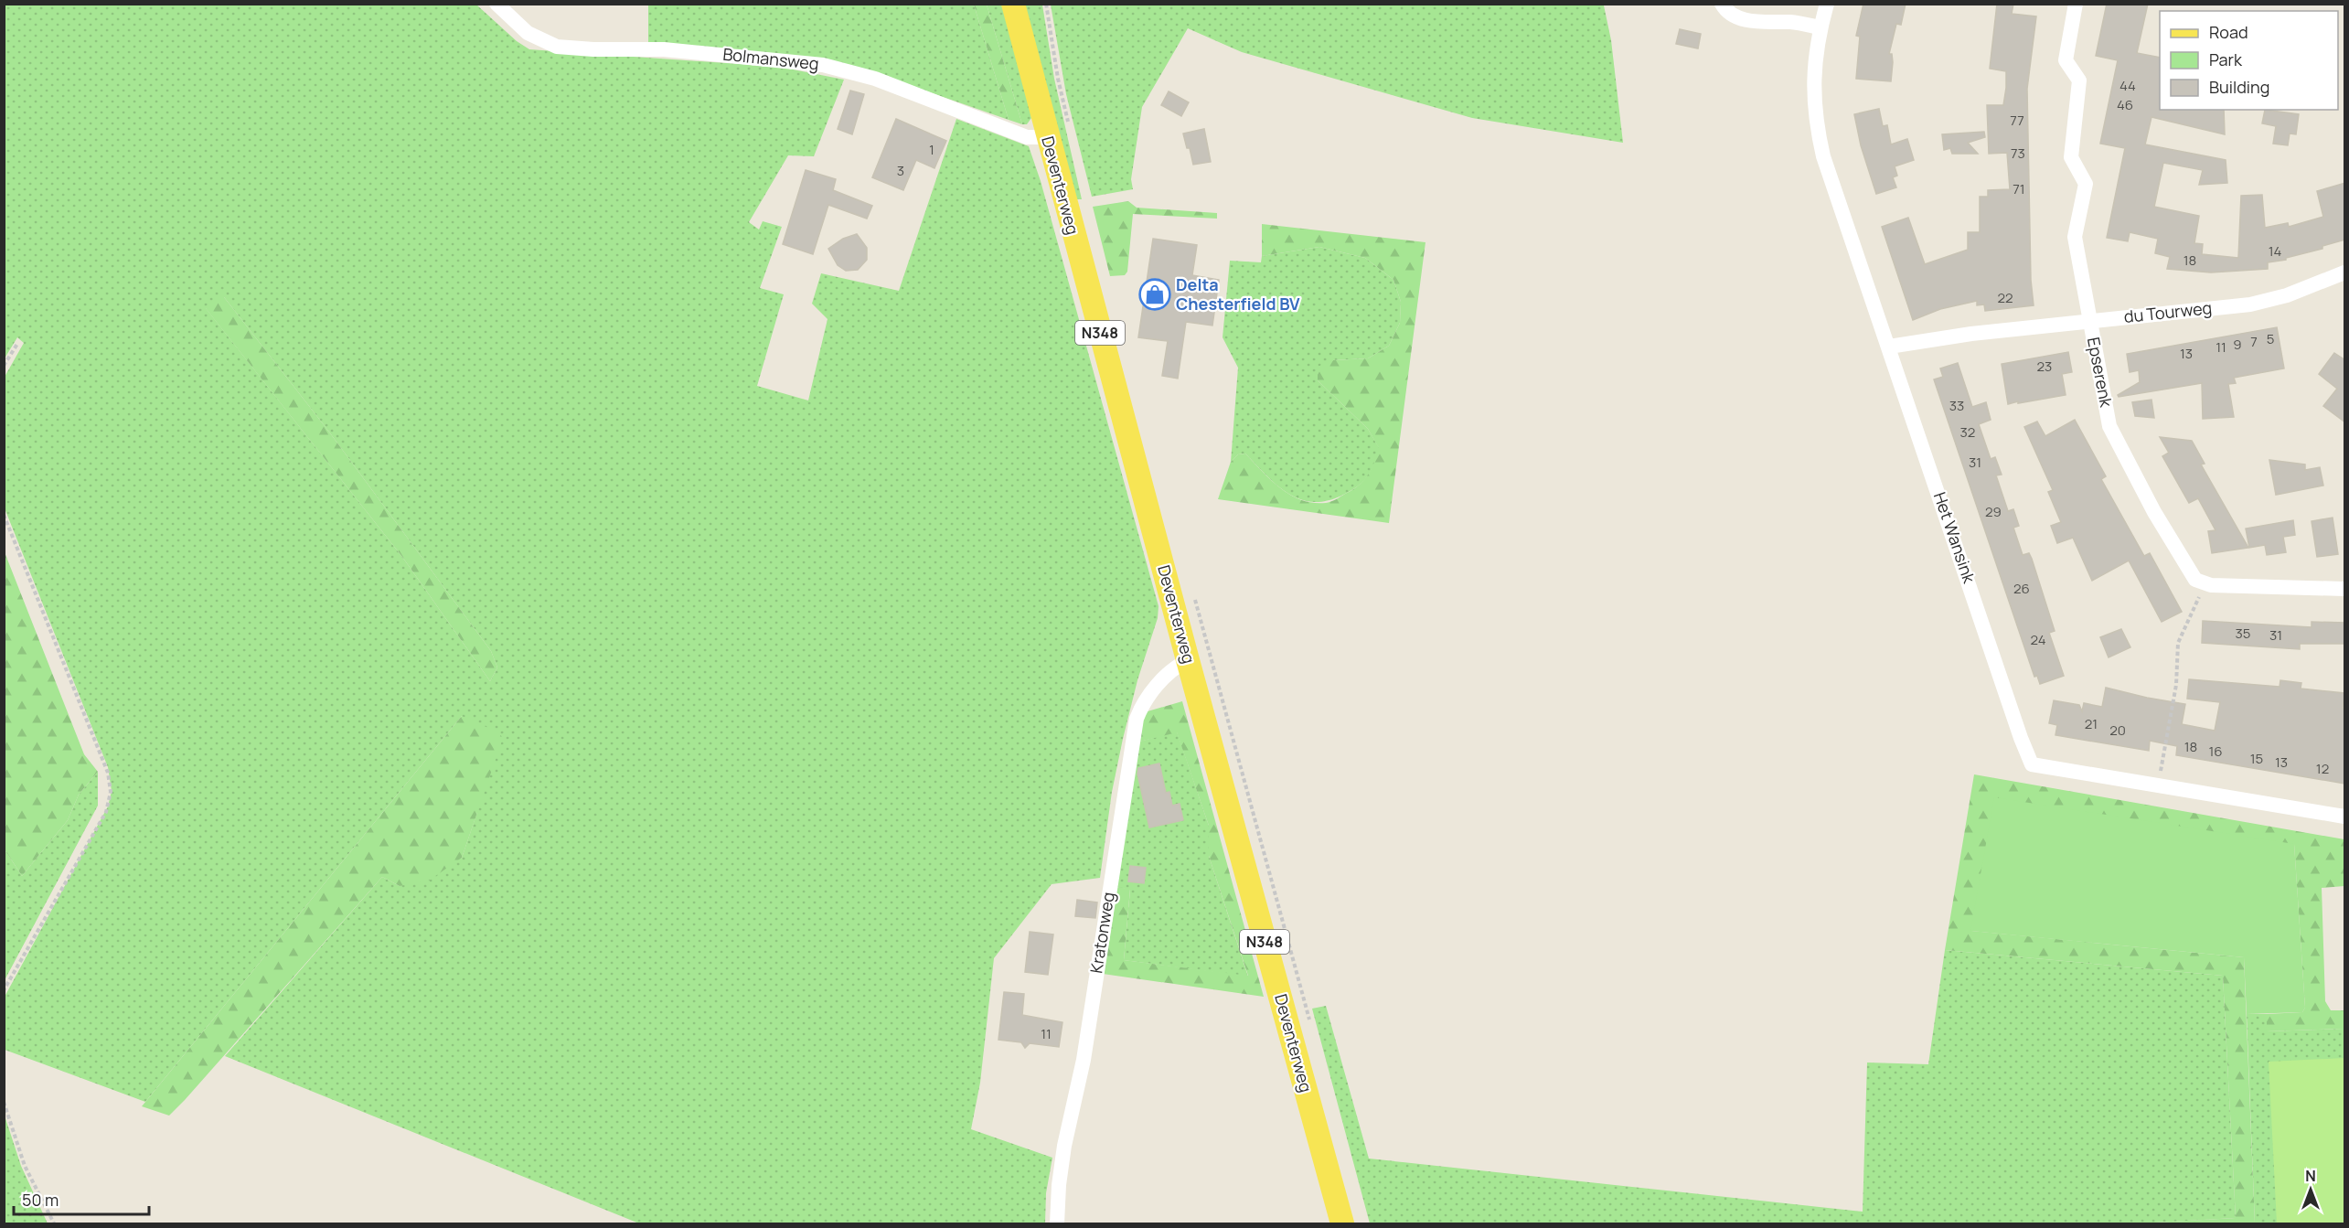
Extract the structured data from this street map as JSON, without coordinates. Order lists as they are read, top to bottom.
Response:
{
  "streets": {
    "main road": ["Deventerweg", "N348"],
    "street": [
      "Bolmansweg",
      "du Tourweg",
      "Epserenk",
      "Het Wansink",
      "Kratonweg"
    ]
  },
  "crossings": [
    ["Bolmansweg", "Deventerweg"],
    ["Deventerweg", "Kratonweg"],
    ["du Tourweg", "Epserenk"],
    ["du Tourweg", "Het Wansink"]
  ],
  "places": {
    "shop": ["Delta Chesterfield BV"]
  },
  "house_numbers": [
    "44",
    "46",
    "77",
    "1",
    "73",
    "3",
    "71",
    "14",
    "18",
    "22",
    "5",
    "7",
    "9",
    "11",
    "13",
    "23",
    "33",
    "32",
    "31",
    "29",
    "26",
    "35",
    "31",
    "24",
    "21",
    "20",
    "18",
    "16",
    "15",
    "13",
    "12",
    "11"
  ],
  "legend": ["Road", "Park", "Building"],
  "scale_bar": "50 m",
  "north": "top"
}
